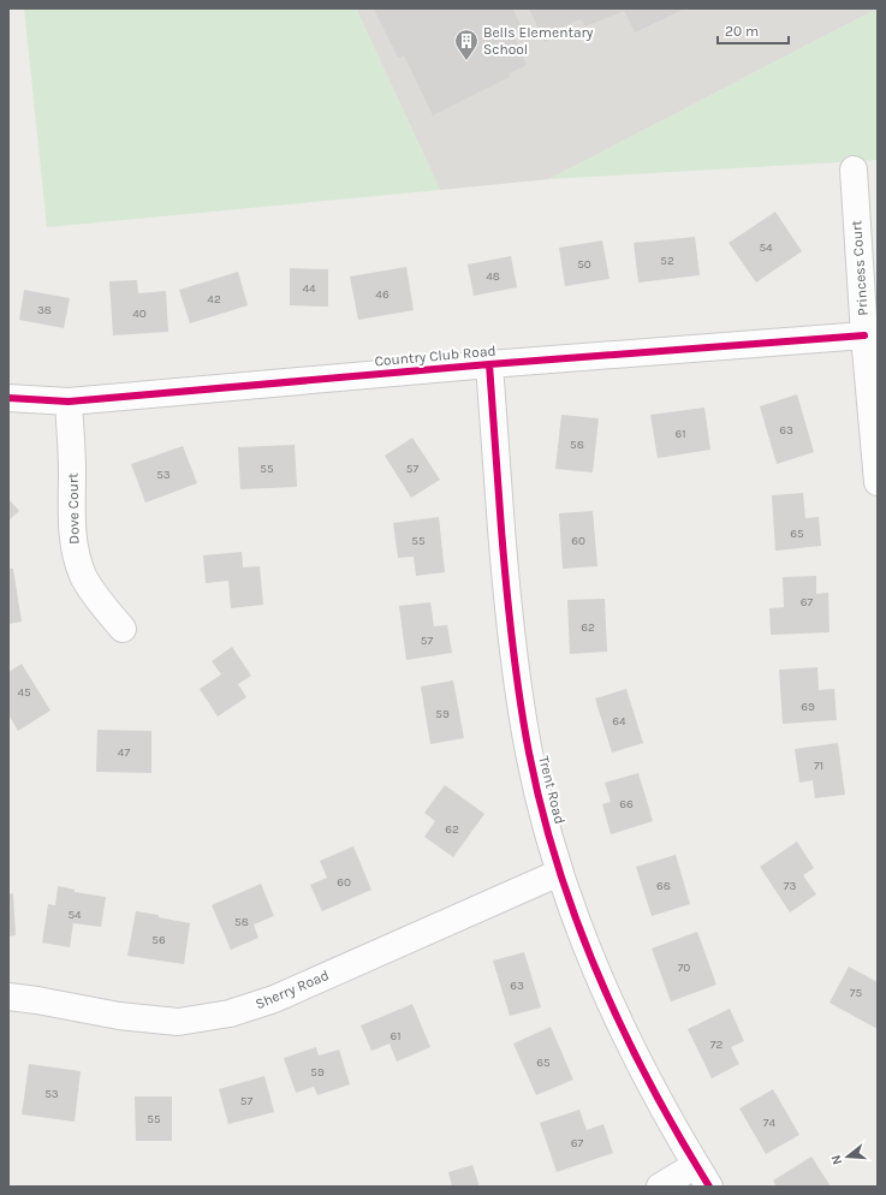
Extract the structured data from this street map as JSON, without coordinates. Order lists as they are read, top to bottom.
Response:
{
  "streets": {
    "street": [
      "Princess Court",
      "Country Club Road",
      "Dove Court",
      "Trent Road",
      "Sherry Road"
    ]
  },
  "crossings": [
    ["Princess Court", "Country Club Road"],
    ["Country Club Road", "Dove Court"],
    ["Country Club Road", "Trent Road"],
    ["Trent Road", "Sherry Road"]
  ],
  "places": {
    "building": ["Bells Elementary School"]
  },
  "house_numbers": [
    "54",
    "52",
    "50",
    "48",
    "44",
    "46",
    "42",
    "38",
    "40",
    "63",
    "61",
    "58",
    "55",
    "57",
    "53",
    "65",
    "55",
    "60",
    "67",
    "62",
    "57",
    "45",
    "69",
    "59",
    "64",
    "47",
    "71",
    "66",
    "62",
    "60",
    "68",
    "73",
    "54",
    "58",
    "56",
    "70",
    "63",
    "75",
    "61",
    "72",
    "65",
    "59",
    "53",
    "57",
    "55",
    "74",
    "67"
  ],
  "scale_bar": "20 m",
  "north": "left"
}
